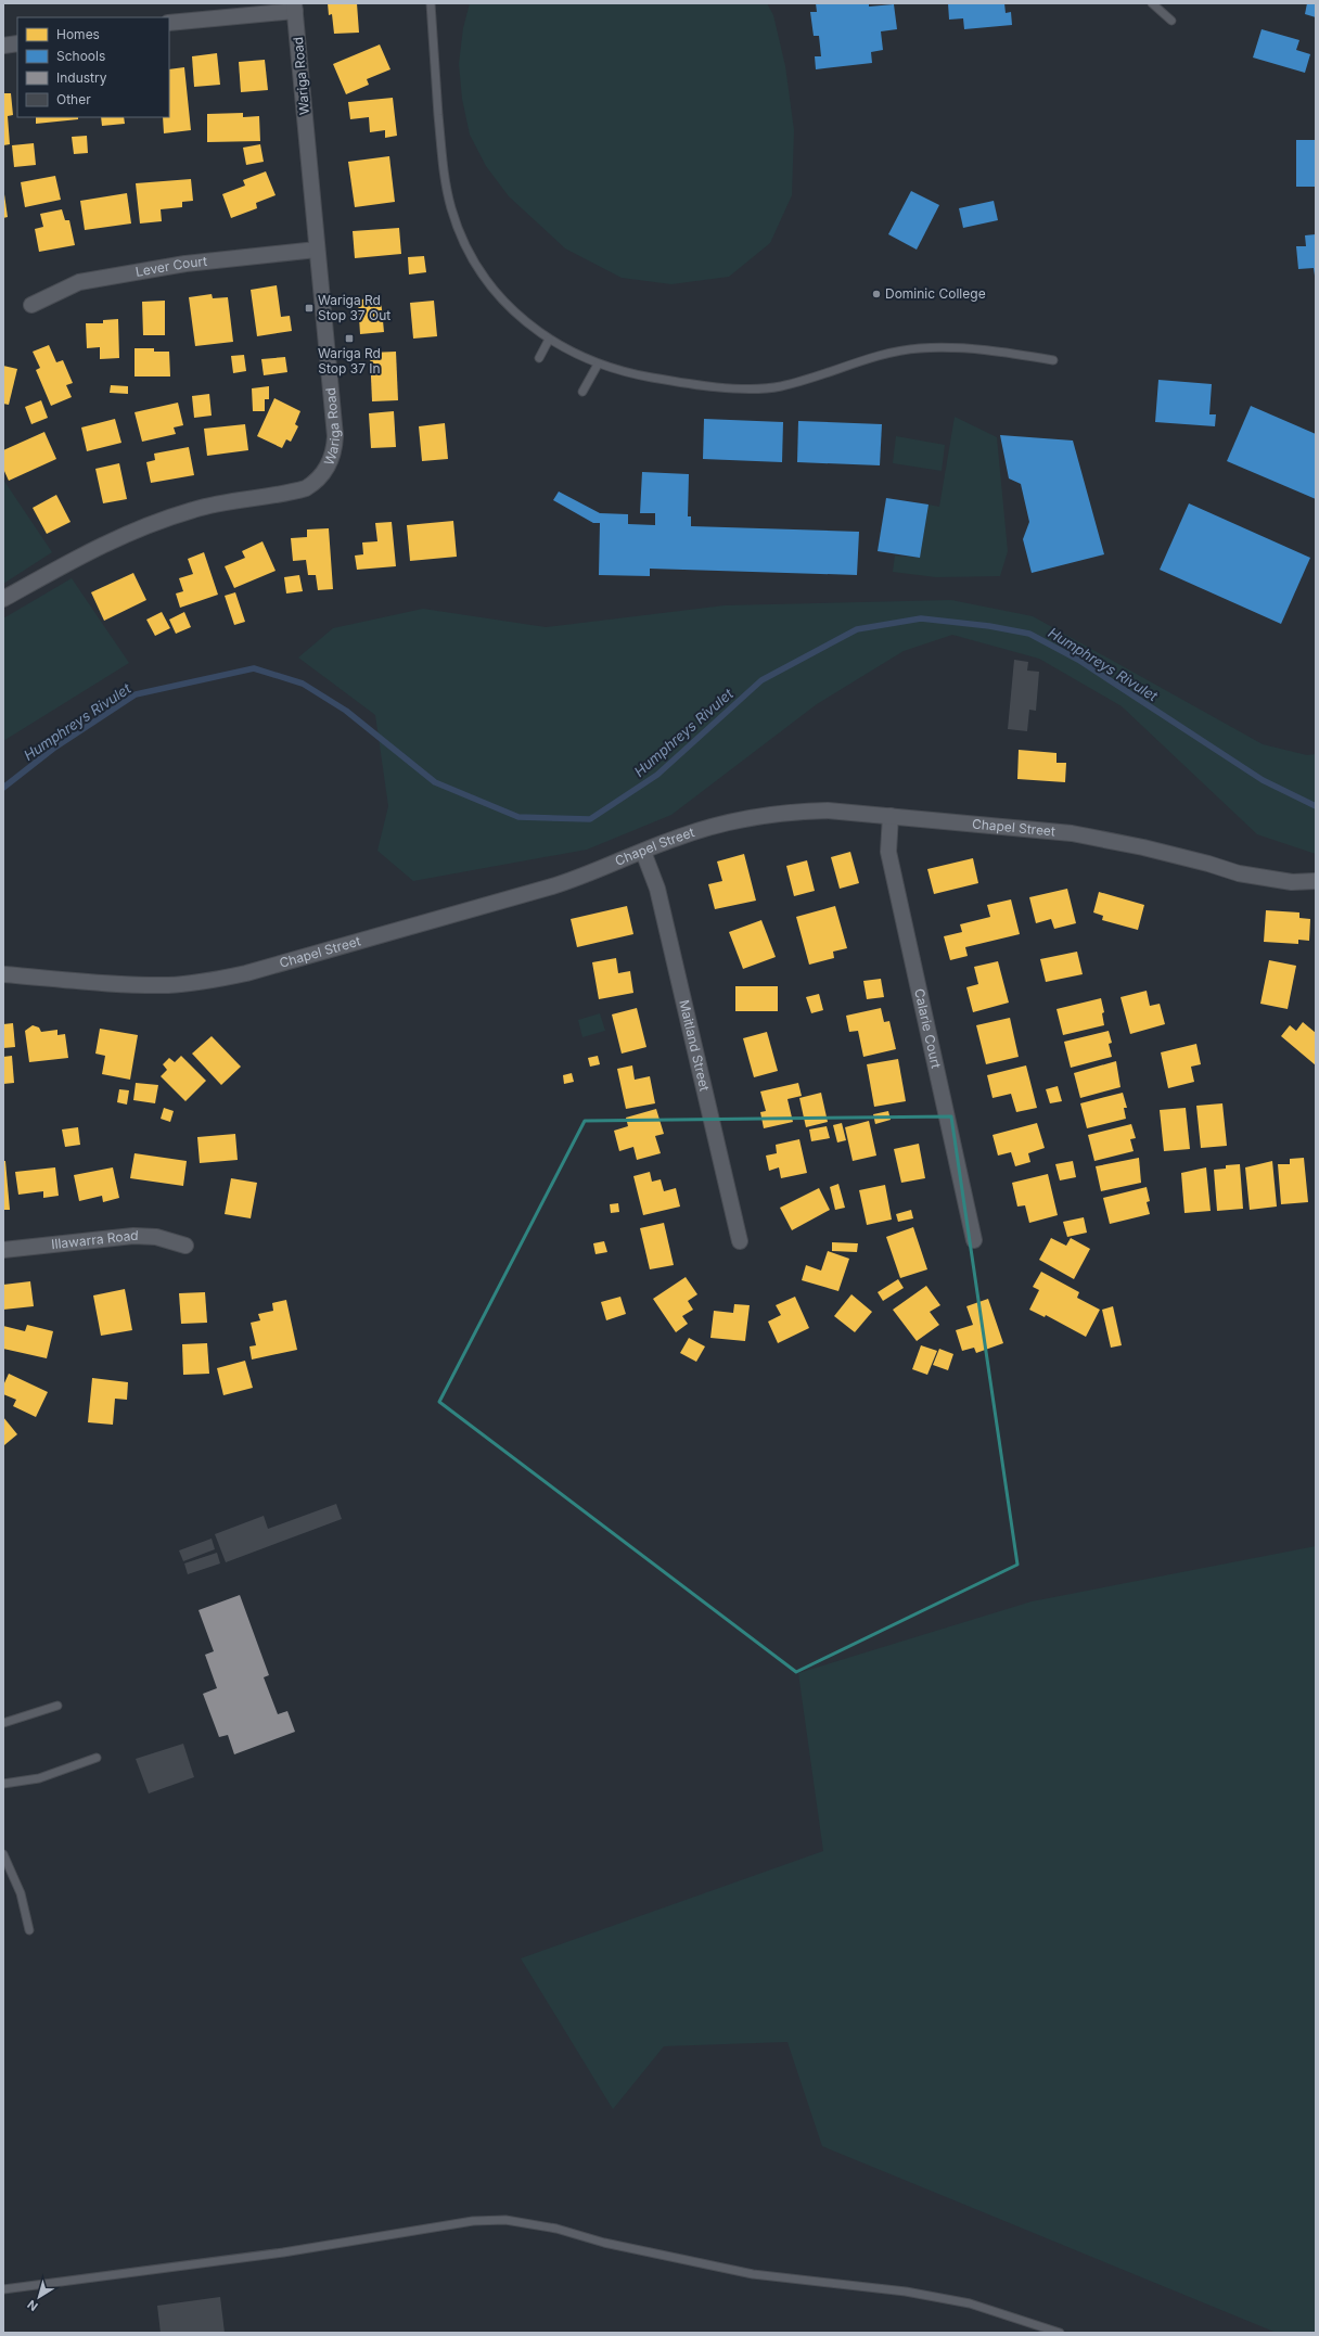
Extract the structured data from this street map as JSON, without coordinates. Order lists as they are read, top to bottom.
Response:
{
  "streets": {
    "street": [
      "Wariga Road",
      "Lever Court",
      "Chapel Street",
      "Calarie Court",
      "Maitland Street",
      "Illawarra Road"
    ]
  },
  "crossings": [
    ["Wariga Road", "Lever Court"],
    ["Chapel Street", "Calarie Court"],
    ["Chapel Street", "Maitland Street"]
  ],
  "water": ["Humphreys Rivulet"],
  "places": {
    "other": ["Dominic College"],
    "transit": ["Wariga Rd Stop 37 Out", "Wariga Rd Stop 37 In"]
  },
  "legend": [
    "Homes",
    "Schools",
    "Industry",
    "Other"
  ],
  "north": "bottom left"
}
